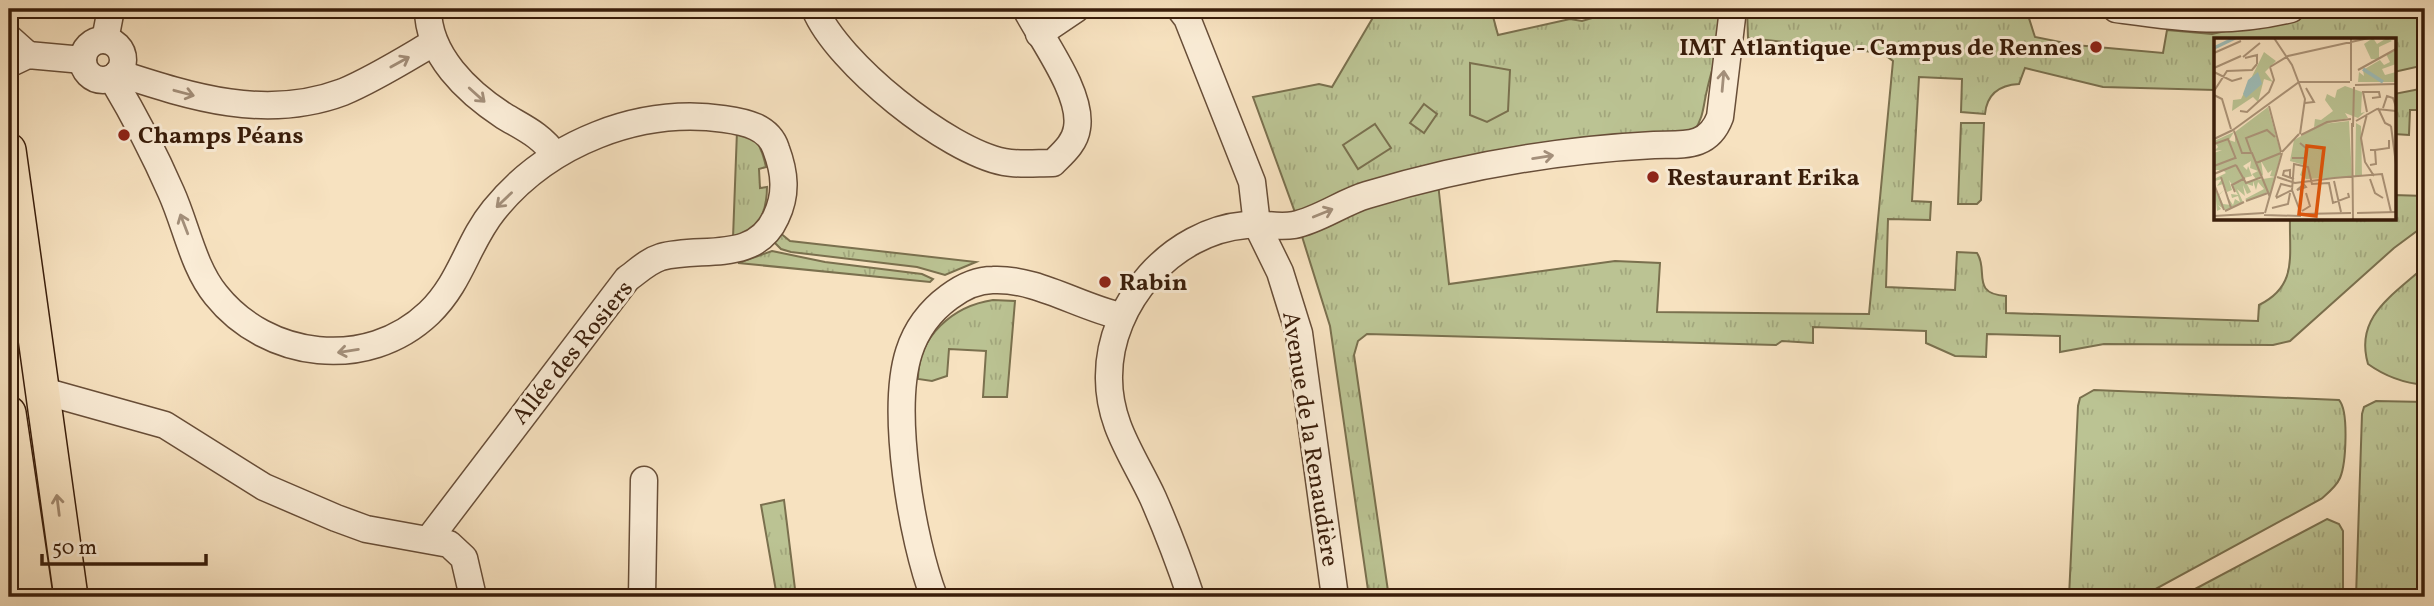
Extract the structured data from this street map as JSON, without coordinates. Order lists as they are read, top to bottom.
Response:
{
  "streets": {
    "street": ["Allée des Rosiers", "Avenue de la Renaudière"]
  },
  "places": [
    "IMT Atlantique - Campus de Rennes",
    "Champs Péans",
    "Restaurant Erika",
    "Rabin"
  ],
  "scale_bar": "50 m"
}
